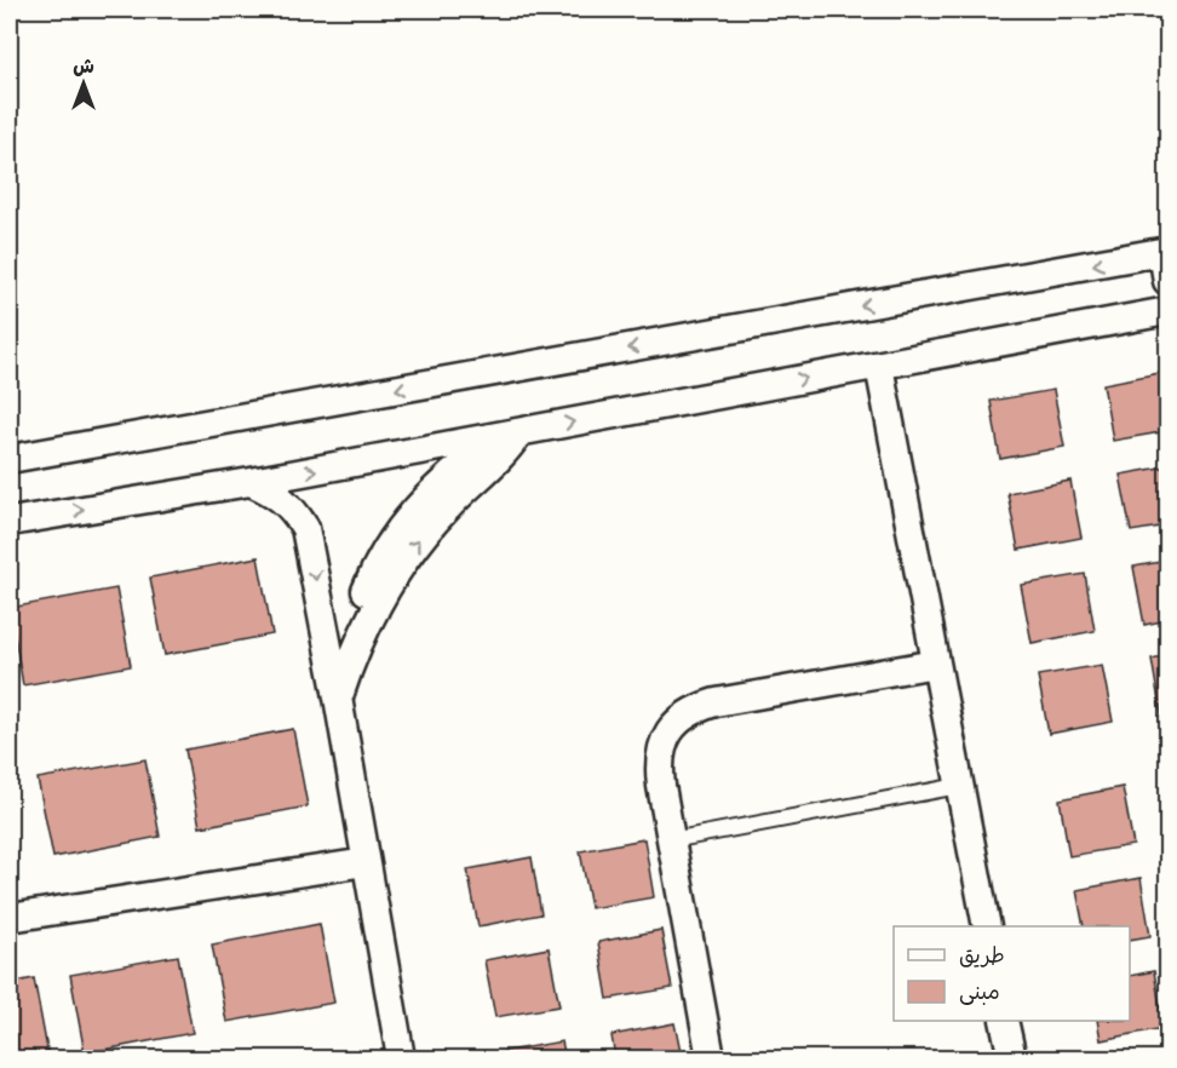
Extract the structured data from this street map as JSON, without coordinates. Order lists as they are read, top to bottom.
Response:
{
  "legend": ["طريق", "مبنى"],
  "north": "top"
}
